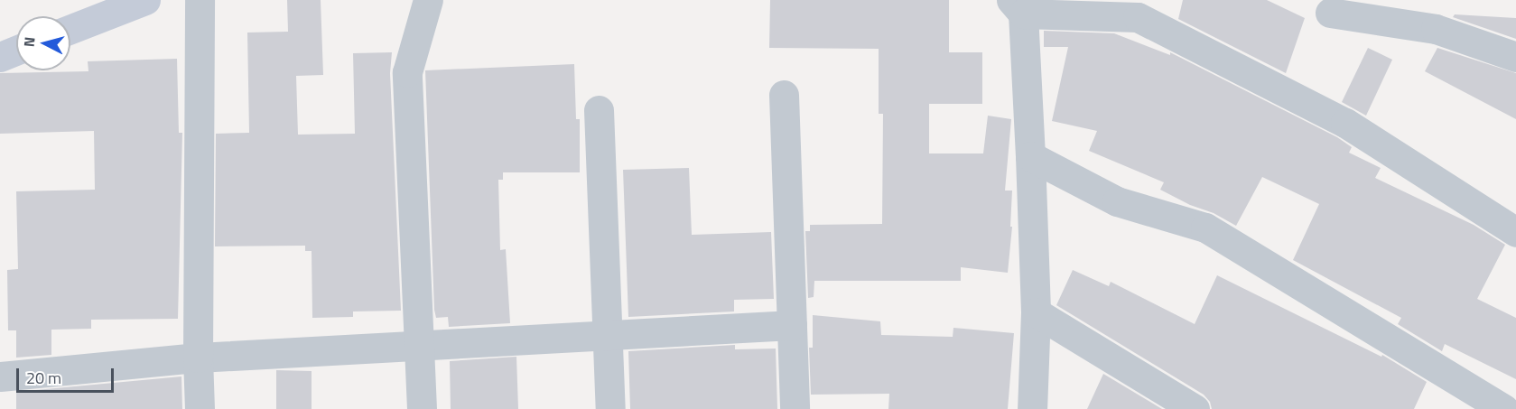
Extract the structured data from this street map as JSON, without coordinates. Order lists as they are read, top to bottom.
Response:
{
  "scale_bar": "20 m",
  "north": "left"
}
